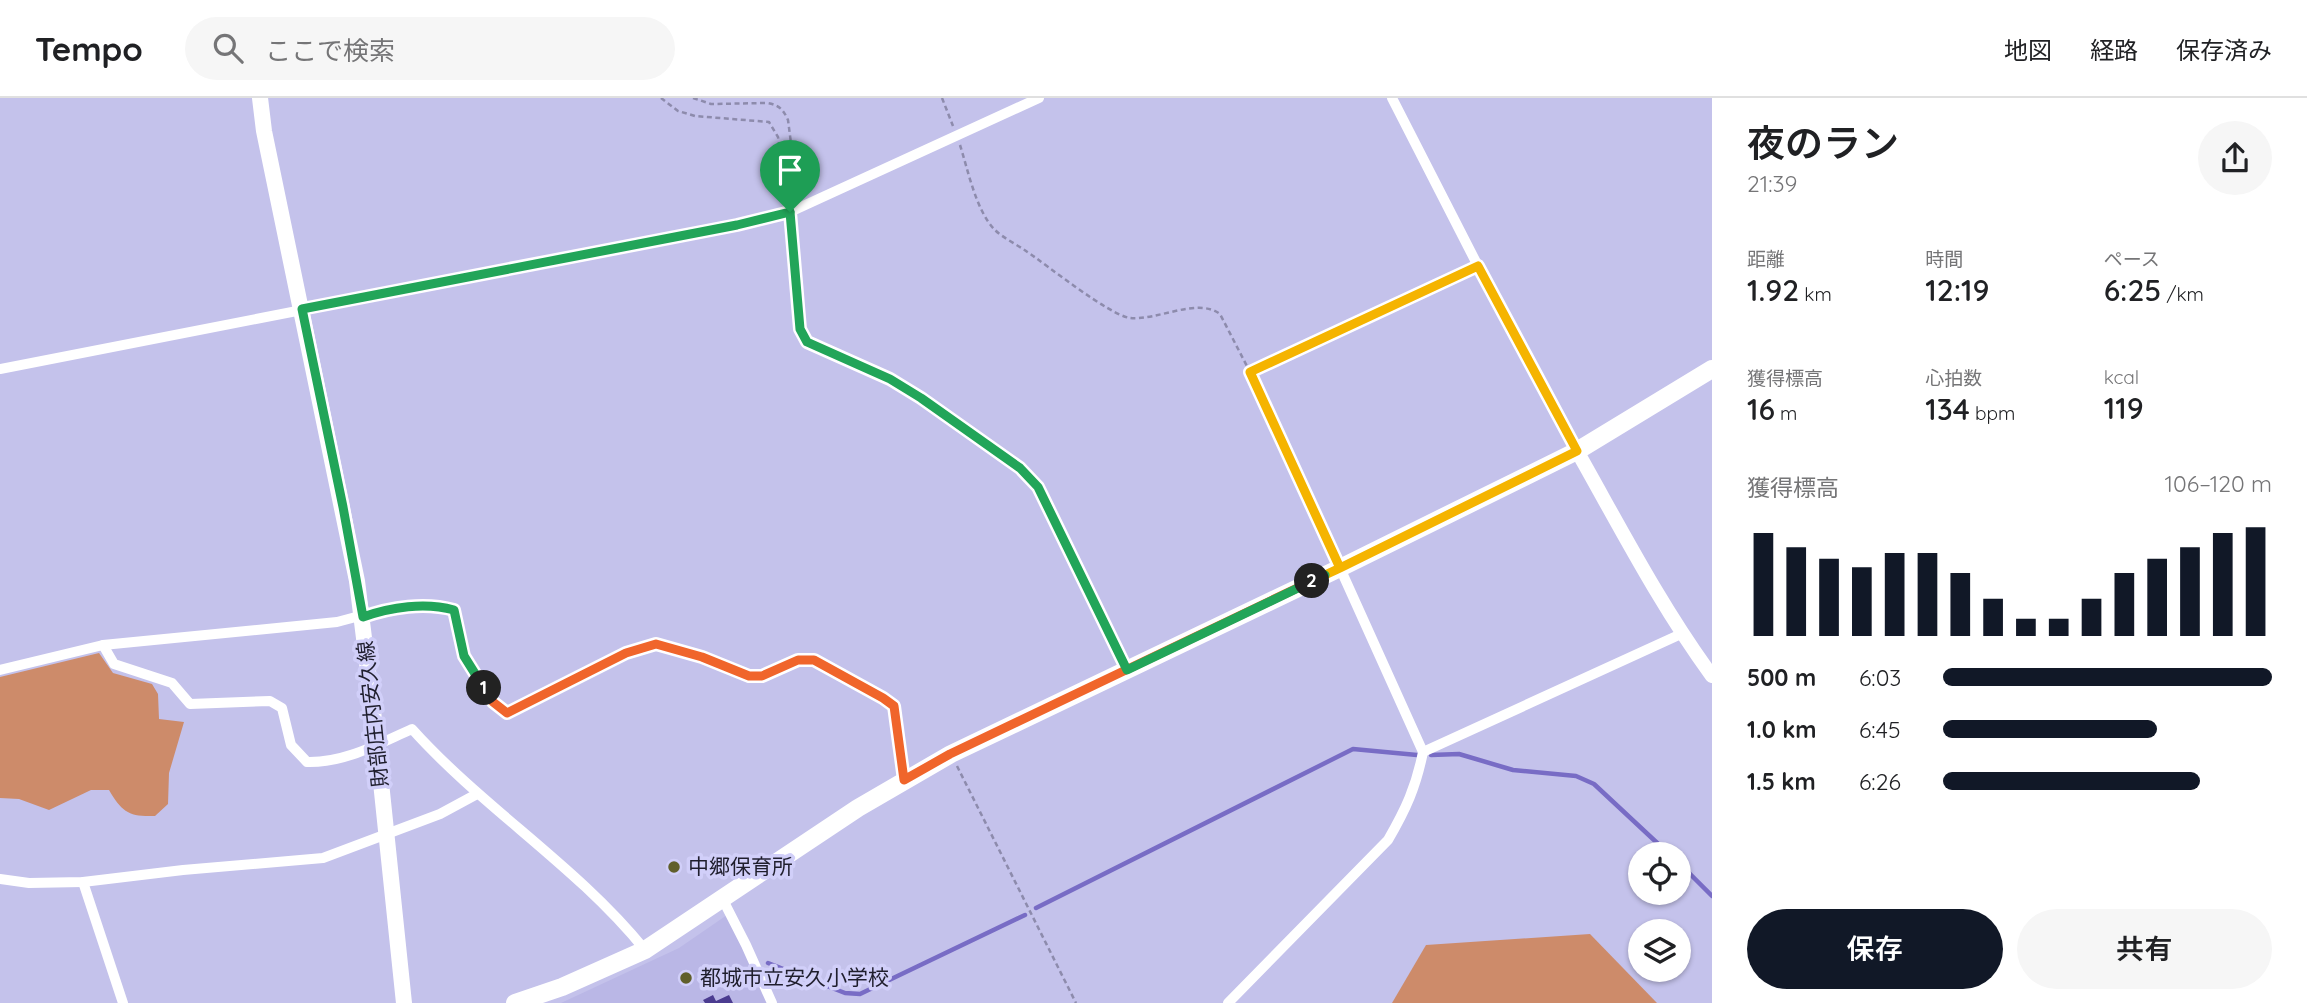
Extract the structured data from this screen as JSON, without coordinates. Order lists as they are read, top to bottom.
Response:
{
  "streets": {
    "main road": ["財部庄内安久線"]
  },
  "places": ["中郷保育所", "都城市立安久小学校"],
  "page": {
    "header": "Tempo",
    "search": "ここで検索",
    "nav": ["地図", "経路", "保存済み"],
    "heading": ["夜のラン", "21:39"],
    "stats": [
      ["距離", "1.92 km"],
      ["時間", "12:19"],
      ["ペース", "6:25 /km"],
      ["獲得標高", "16 m"],
      ["心拍数", "134 bpm"],
      ["kcal", "119"]
    ],
    "chart": ["獲得標高", "106–120 m"],
    "pins": ["2", "1"],
    "list": [
      {
        "name": "500 m",
        "note": "6:03"
      },
      {
        "name": "1.0 km",
        "note": "6:45"
      },
      {
        "name": "1.5 km",
        "note": "6:26"
      }
    ],
    "buttons": ["保存", "共有"]
  }
}
